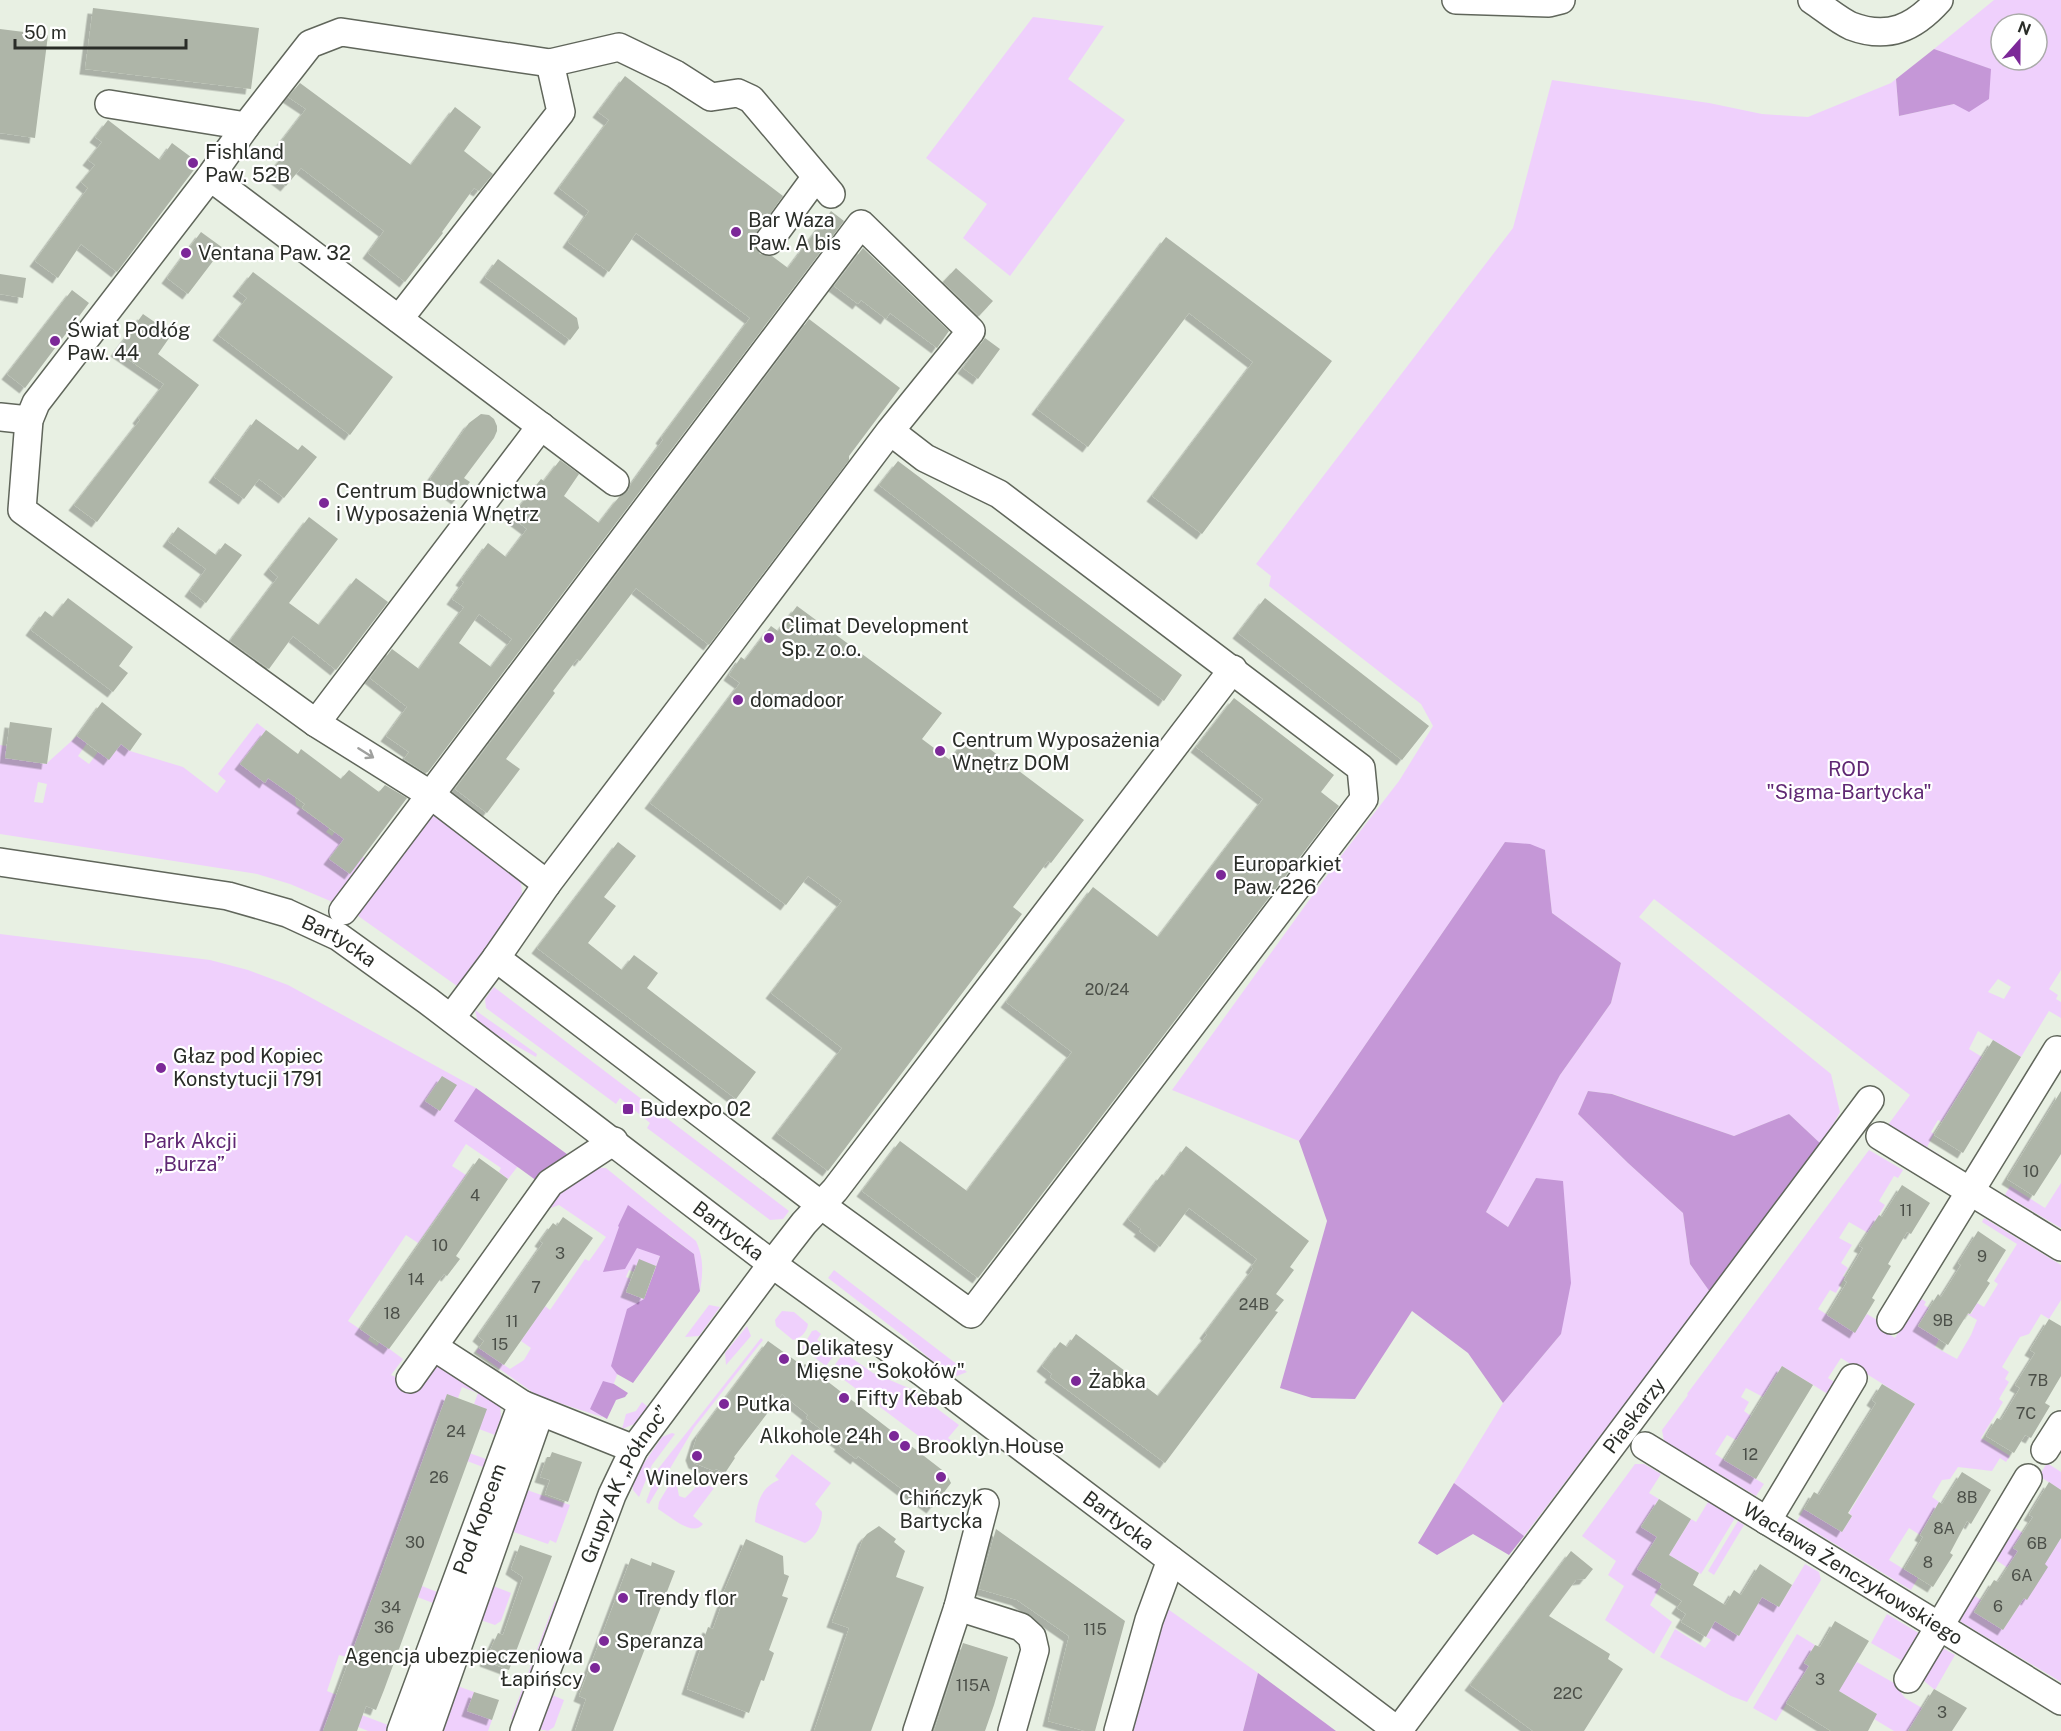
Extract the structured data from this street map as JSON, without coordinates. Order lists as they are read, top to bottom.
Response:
{
  "streets": {
    "street": [
      "Bartycka",
      "Piaskarzy",
      "Grupy AK „Północ”",
      "Pod Kopcem",
      "Wacława Żenczykowskiego"
    ]
  },
  "crossings": [
    ["Bartycka", "Piaskarzy"],
    ["Bartycka", "Grupy AK „Północ”"]
  ],
  "parks": ["ROD \"Sigma-Bartycka\"", "Park Akcji „Burza”"],
  "places": {
    "other": [
      "Fishland Paw. 52B",
      "Bar Waza Paw. A bis",
      "Ventana Paw. 32",
      "Świat Podłóg Paw. 44",
      "Centrum Budownictwa i Wyposażenia Wnętrz",
      "Climat Development Sp. z o.o.",
      "domadoor",
      "Centrum Wyposażenia Wnętrz DOM",
      "Europarkiet Paw. 226",
      "Głaz pod Kopiec Konstytucji 1791",
      "Delikatesy Mięsne \"Sokołów\"",
      "Żabka",
      "Fifty Kebab",
      "Putka",
      "Alkohole 24h",
      "Brooklyn House",
      "Winelovers",
      "Chińczyk Bartycka",
      "Trendy flor",
      "Speranza",
      "Agencja ubezpieczeniowa Łapińscy"
    ],
    "transit": ["Budexpo 02"]
  },
  "house_numbers": [
    "20/24",
    "10",
    "4",
    "11",
    "10",
    "3",
    "9",
    "14",
    "7",
    "24B",
    "18",
    "9B",
    "11",
    "15",
    "7B",
    "7C",
    "24",
    "12",
    "26",
    "8B",
    "8A",
    "30",
    "6B",
    "8",
    "6A",
    "6",
    "34",
    "36",
    "115",
    "3",
    "115A",
    "22C",
    "3"
  ],
  "scale_bar": "50 m",
  "north": "top"
}
